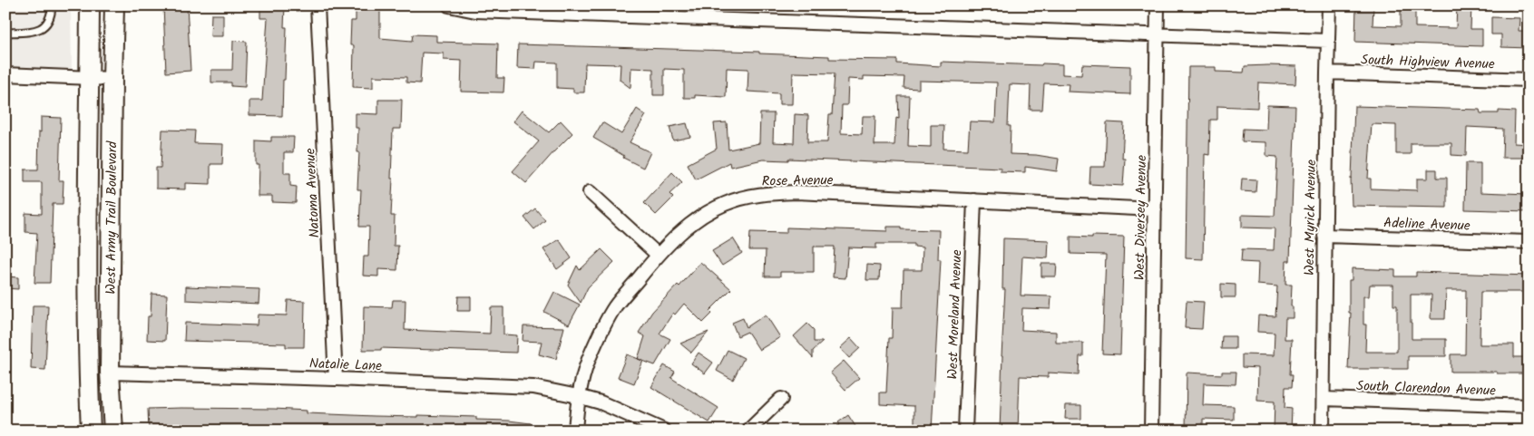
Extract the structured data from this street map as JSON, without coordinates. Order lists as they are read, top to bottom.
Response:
{
  "streets": {
    "main road": ["West Army Trail Boulevard"],
    "street": [
      "South Highview Avenue",
      "Rose Avenue",
      "Natoma Avenue",
      "West Diversey Avenue",
      "West Myrick Avenue",
      "Adeline Avenue",
      "West Moreland Avenue",
      "Natalie Lane",
      "South Clarendon Avenue"
    ]
  },
  "crossings": [
    ["South Highview Avenue", "West Myrick Avenue"],
    ["Rose Avenue", "West Diversey Avenue"],
    ["Rose Avenue", "West Moreland Avenue"],
    ["Rose Avenue", "Natalie Lane"],
    ["Natoma Avenue", "Natalie Lane"],
    ["West Myrick Avenue", "Adeline Avenue"],
    ["West Myrick Avenue", "South Clarendon Avenue"],
    ["West Army Trail Boulevard", "Natalie Lane"]
  ]
}
